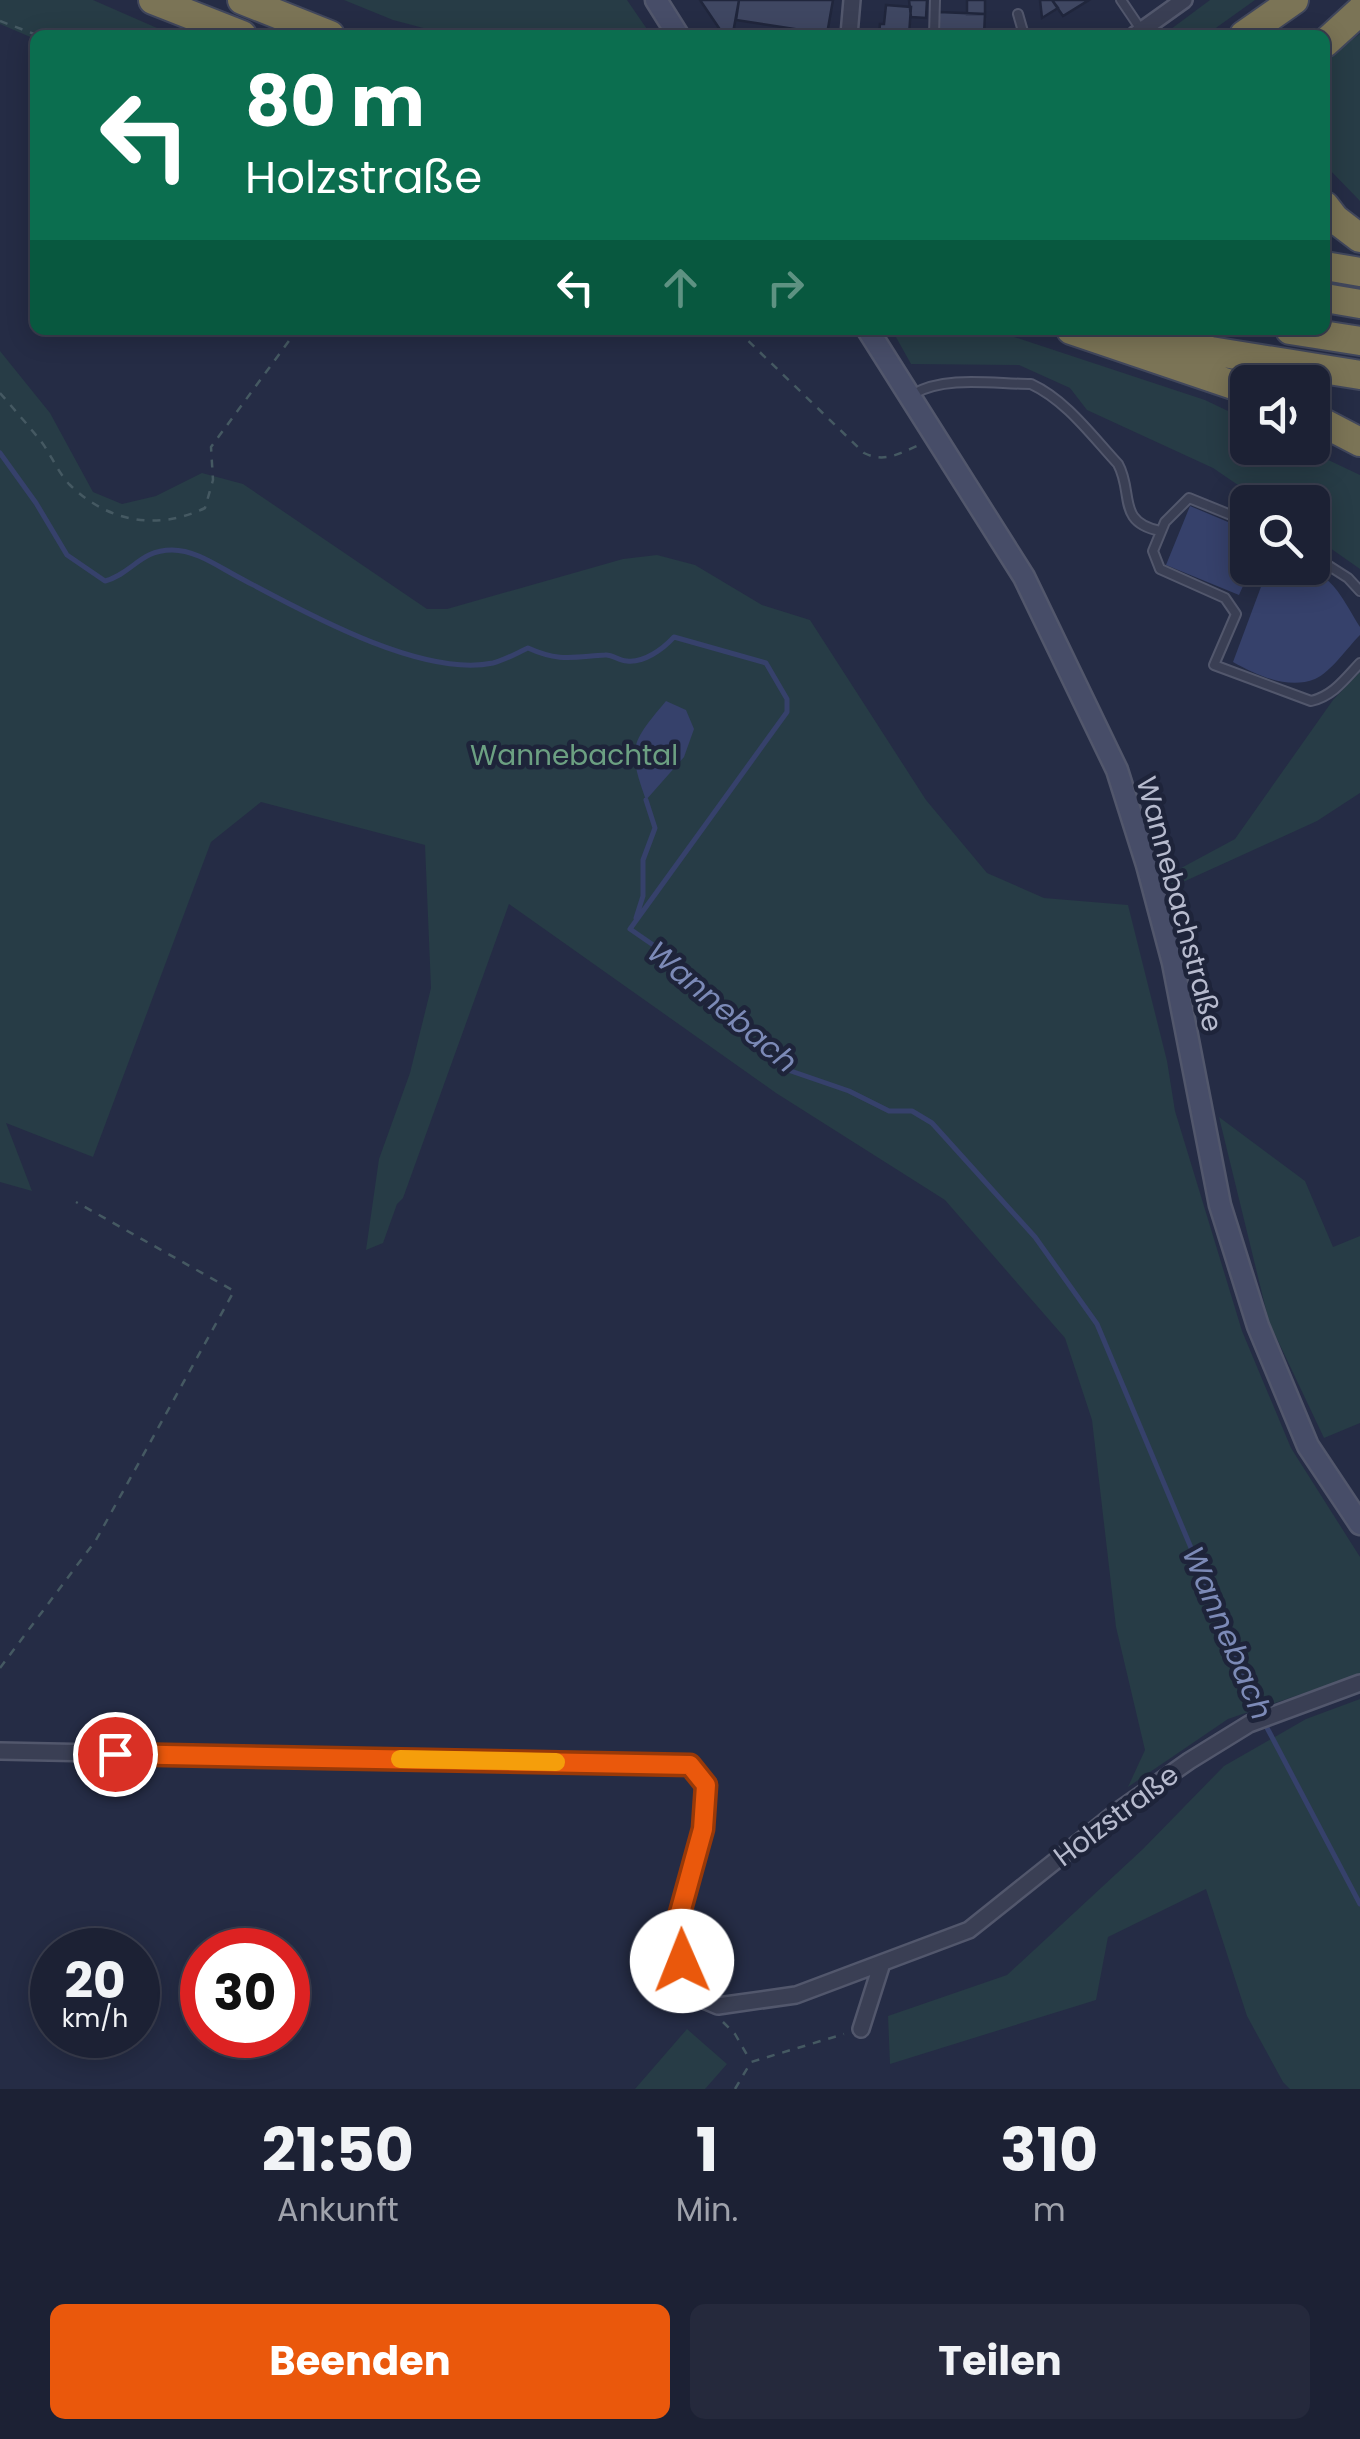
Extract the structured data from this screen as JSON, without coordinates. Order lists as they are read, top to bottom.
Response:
{
  "streets": {
    "main road": ["Wannebachstraße"],
    "street": ["Holzstraße"]
  },
  "water": ["Wannebach"],
  "parks": ["Wannebachtal"],
  "page": {
    "turn": ["80 m", "Holzstraße"],
    "speed": "20 km/h",
    "limit": "30",
    "eta": [
      "21:50",
      "Ankunft",
      "1",
      "Min.",
      "310",
      "m"
    ],
    "buttons": ["Beenden", "Teilen"]
  }
}
